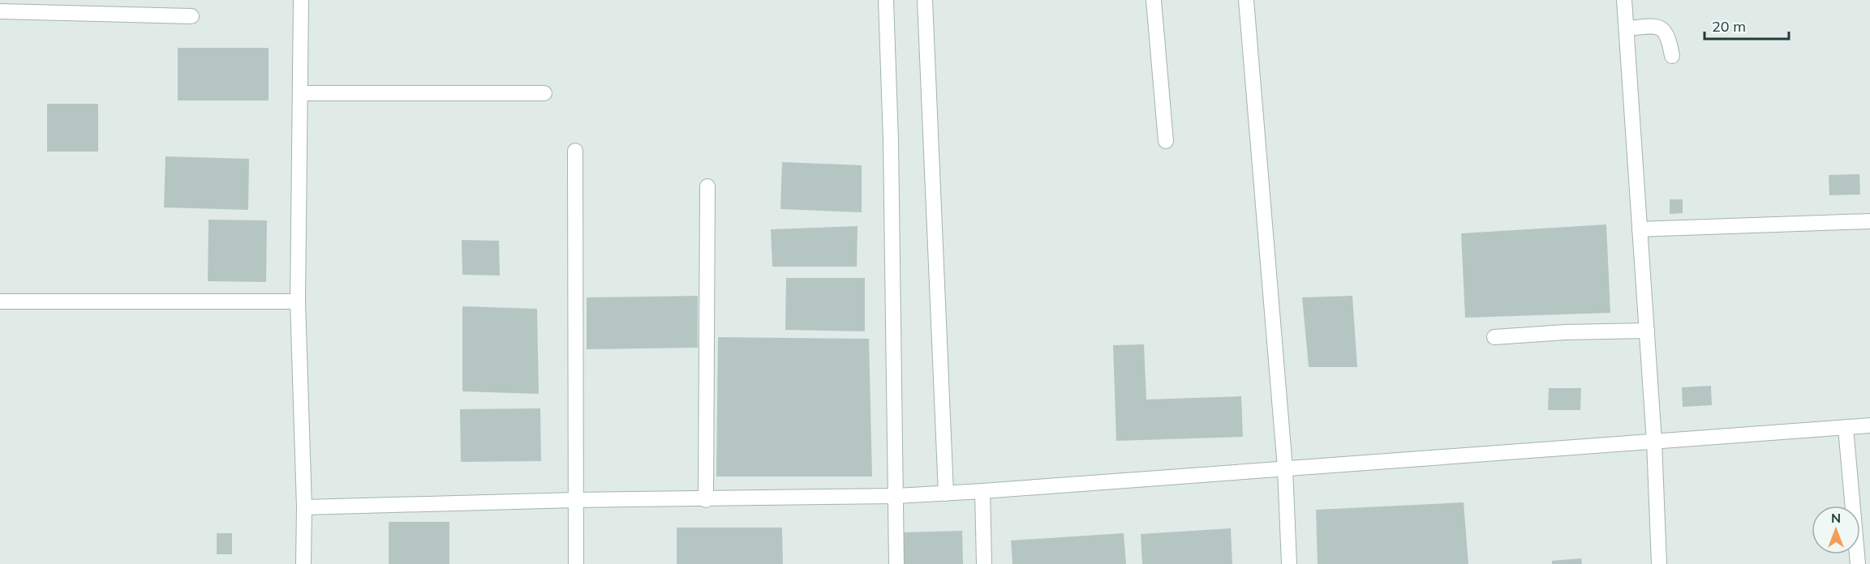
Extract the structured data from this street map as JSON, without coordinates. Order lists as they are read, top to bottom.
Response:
{
  "scale_bar": "20 m",
  "north": "top"
}
